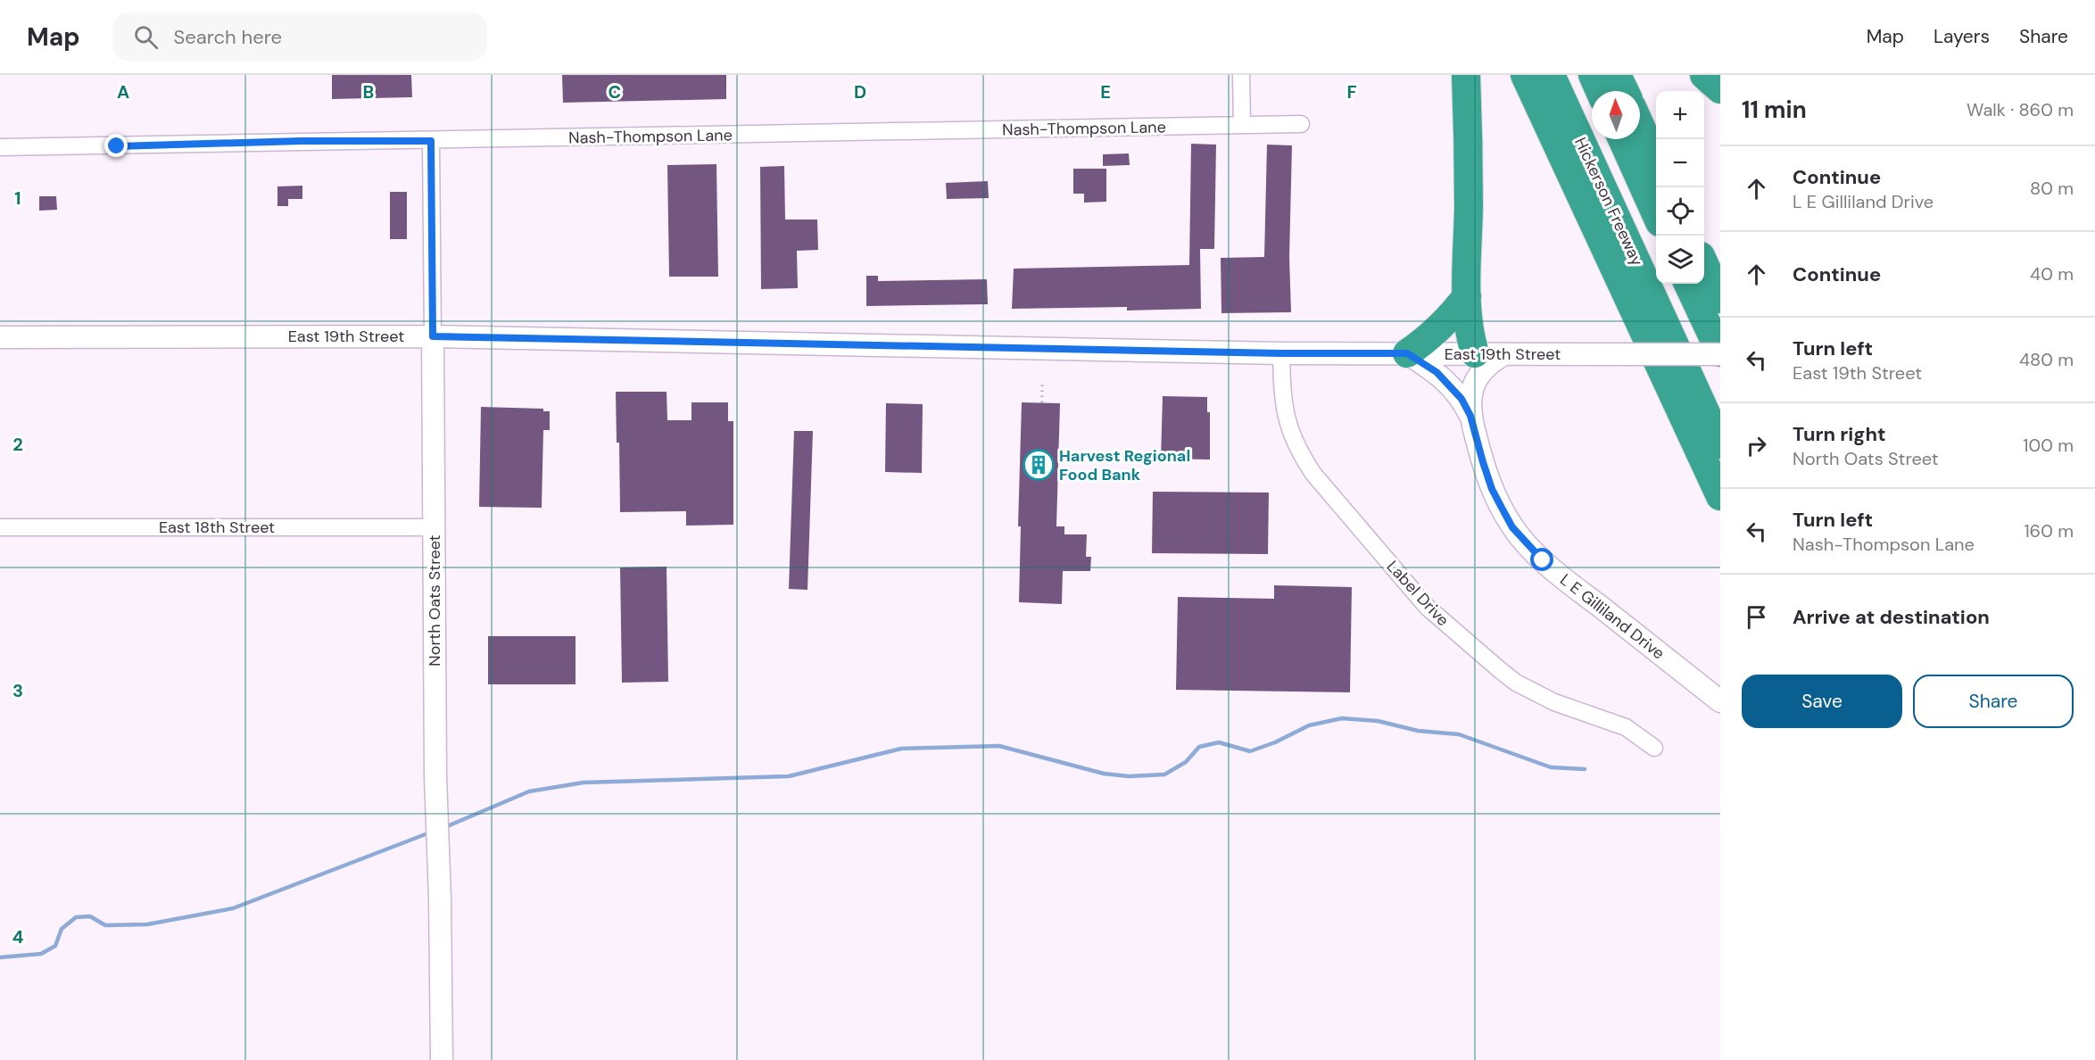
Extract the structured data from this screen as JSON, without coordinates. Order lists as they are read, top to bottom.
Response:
{
  "streets": {
    "highway": ["Hickerson Freeway"],
    "street": [
      "Nash-Thompson Lane",
      "East 19th Street",
      "East 18th Street",
      "Label Drive",
      "North Oats Street",
      "L E Gilliland Drive"
    ]
  },
  "crossings": [
    ["Nash-Thompson Lane", "North Oats Street"],
    ["East 19th Street", "Label Drive"],
    ["East 19th Street", "North Oats Street"],
    ["East 19th Street", "L E Gilliland Drive"],
    ["East 18th Street", "North Oats Street"]
  ],
  "places": {
    "building": ["Harvest Regional Food Bank"]
  },
  "north": "top",
  "page": {
    "header": "Map",
    "search": "Search here",
    "nav": ["Map", "Layers", "Share"],
    "heading": ["11 min", "Walk · 860 m"],
    "map_buttons": ["+", "−"],
    "list": [
      ["Continue", "L E Gilliland Drive", "80 m"],
      ["Continue", "40 m"],
      ["Turn left", "East 19th Street", "480 m"],
      ["Turn right", "North Oats Street", "100 m"],
      ["Turn left", "Nash-Thompson Lane", "160 m"],
      "Arrive at destination"
    ],
    "buttons": ["Save", "Share"]
  },
  "grid": {
    "columns": [
      "A",
      "B",
      "C",
      "D",
      "E",
      "F"
    ],
    "rows": [
      "1",
      "2",
      "3",
      "4"
    ]
  }
}
